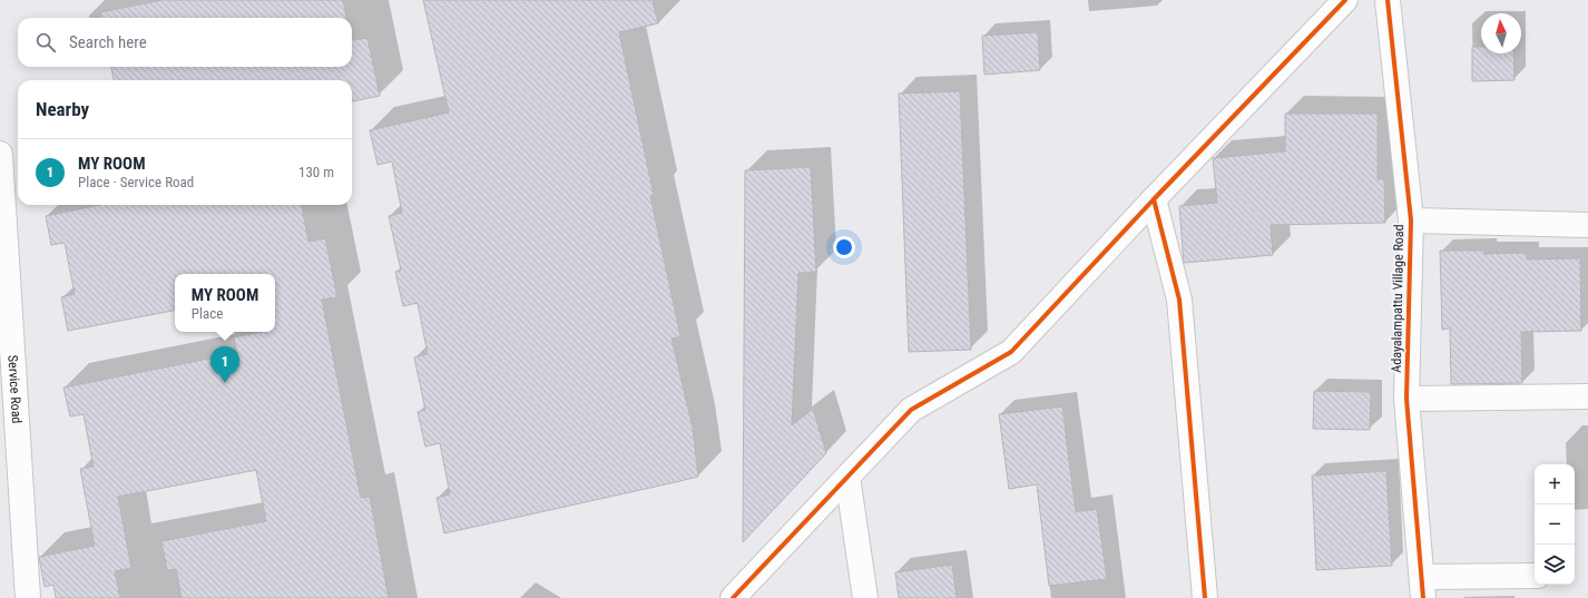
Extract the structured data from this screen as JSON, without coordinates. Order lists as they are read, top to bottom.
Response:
{
  "streets": {
    "street": ["Adayalampattu Village Road", "Service Road"]
  },
  "north": "top",
  "page": {
    "search": "Search here",
    "heading": "Nearby",
    "list": [
      {
        "mark": "1",
        "name": "MY ROOM",
        "note": "Place · Service Road",
        "value": "130 m"
      }
    ],
    "popup": ["MY ROOM", "Place"],
    "pins": "1",
    "map_buttons": ["+", "−"]
  }
}
